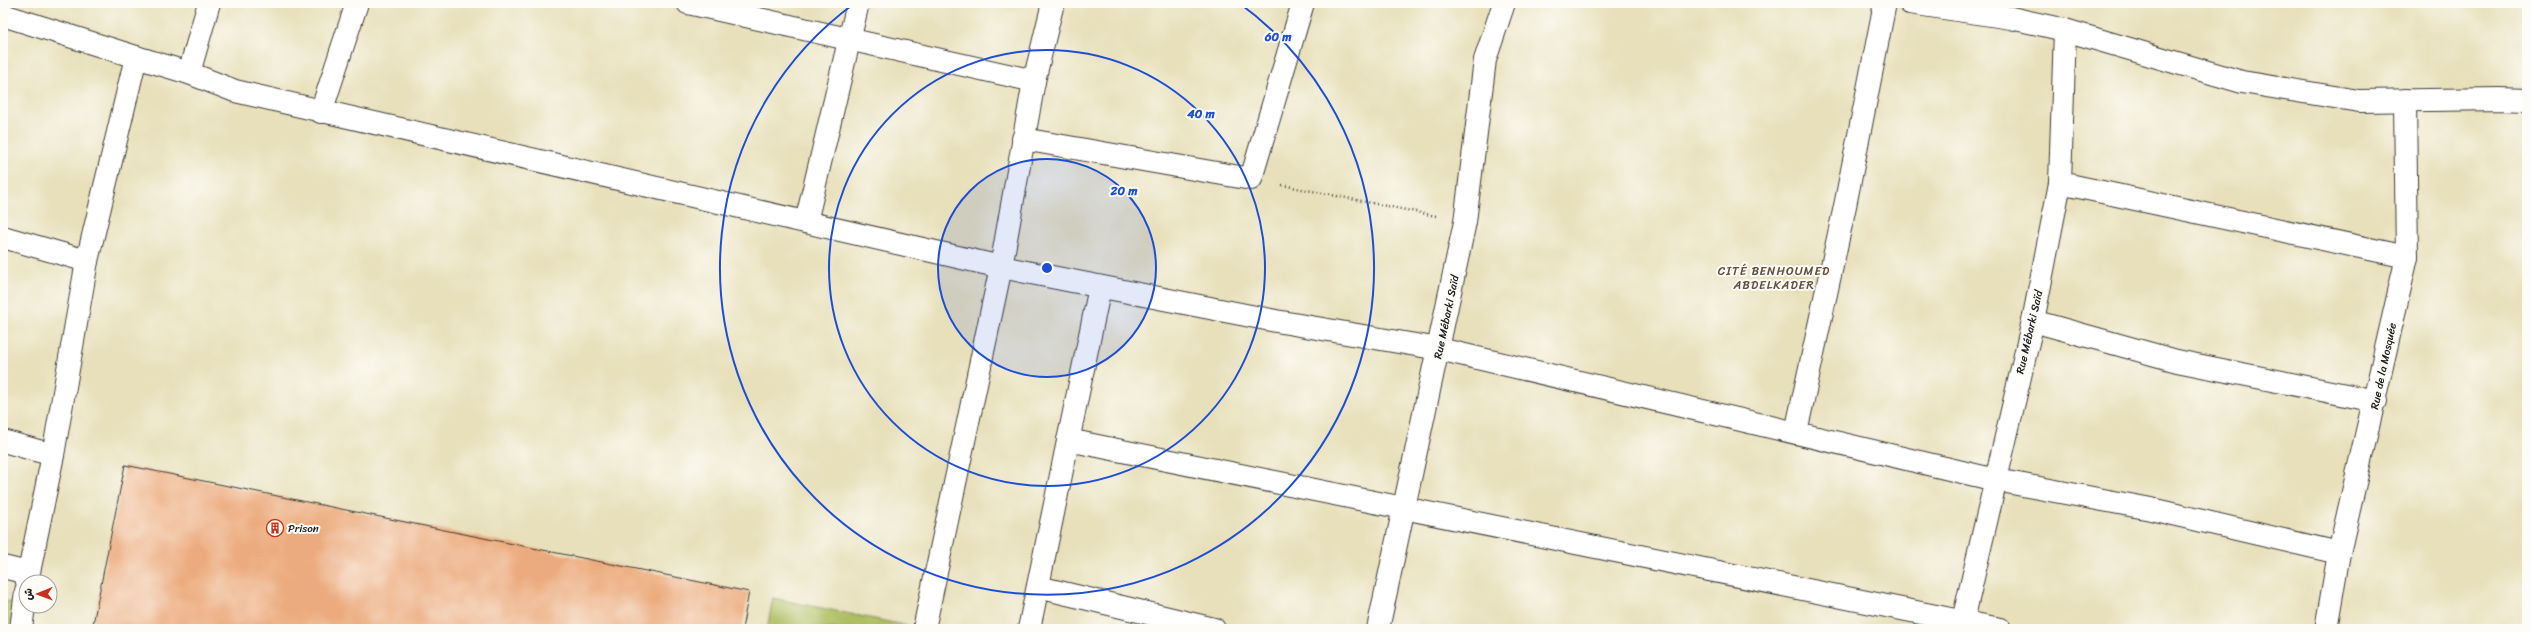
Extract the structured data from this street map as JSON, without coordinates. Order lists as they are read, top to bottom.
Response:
{
  "streets": {
    "street": ["Rue Mébarki Saïd", "Rue de la Mosquée"]
  },
  "districts": ["CITÉ BENHOUMED ABDELKADER"],
  "places": {
    "building": ["Prison"]
  },
  "north": "left",
  "rings": ["60 m", "40 m", "20 m"]
}
